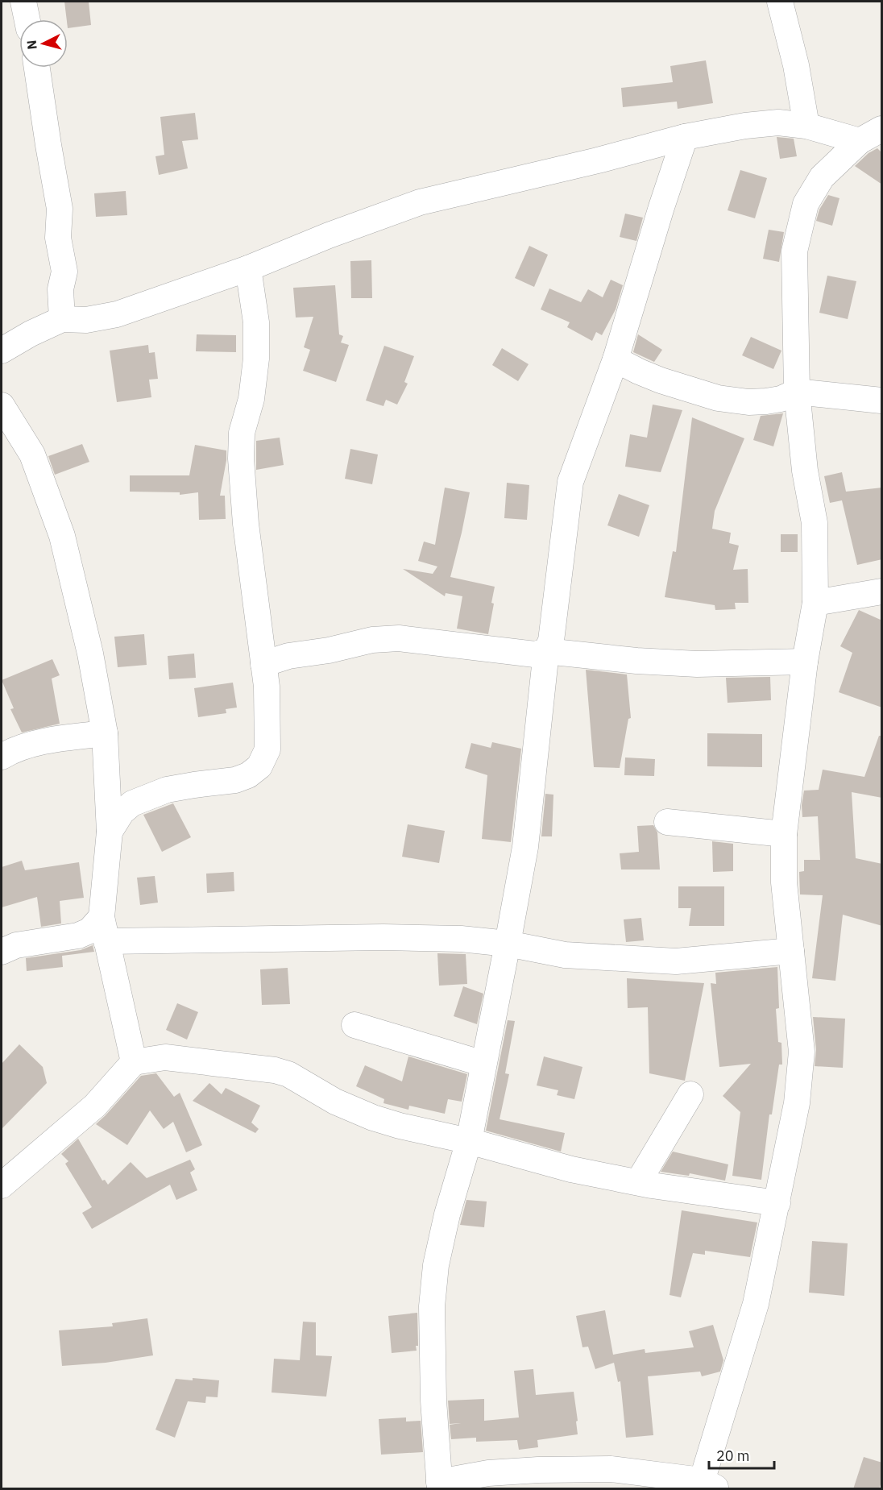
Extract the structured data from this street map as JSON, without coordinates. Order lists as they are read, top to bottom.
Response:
{
  "scale_bar": "20 m",
  "north": "left"
}
